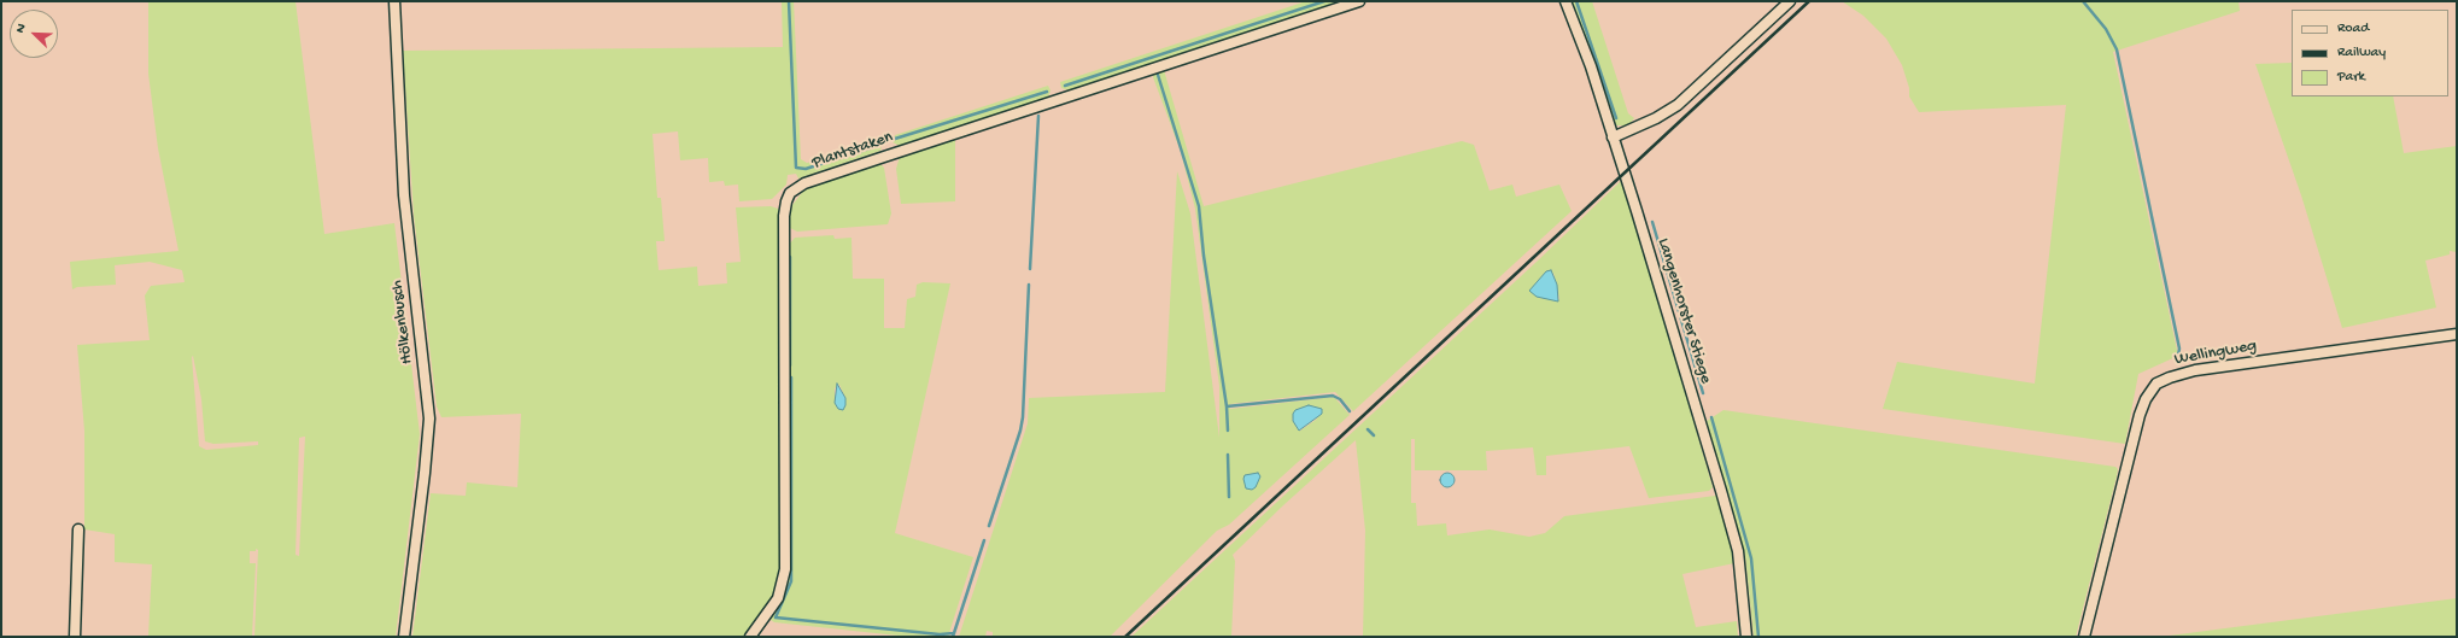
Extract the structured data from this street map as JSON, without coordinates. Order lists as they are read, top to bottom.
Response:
{
  "streets": {
    "street": [
      "Plantstaken",
      "Langenhorster Stiege",
      "Hölkenbusch",
      "Wellingweg"
    ]
  },
  "legend": ["Road", "Railway", "Park"],
  "north": "top left"
}
